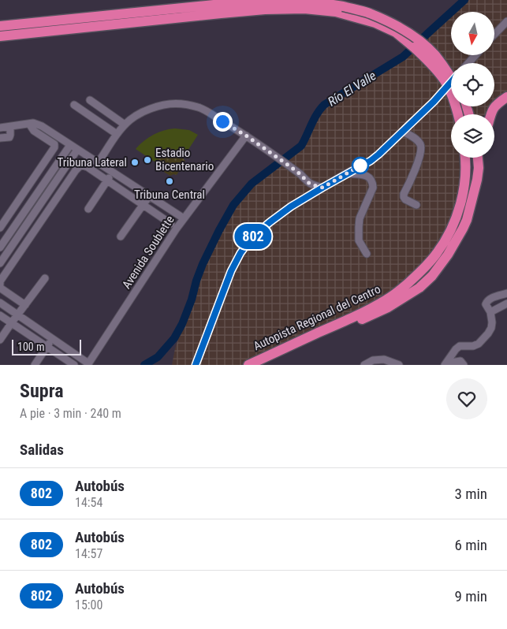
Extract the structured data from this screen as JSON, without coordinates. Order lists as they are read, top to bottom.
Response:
{
  "streets": {
    "highway": ["Autopista Regional del Centro"],
    "street": ["Avenida Soublette"]
  },
  "water": ["Río El Valle"],
  "places": ["Estadio Bicentenario", "Tribuna Lateral", "Tribuna Central"],
  "lines": ["bus line 802"],
  "scale_bar": "100 m",
  "north": "bottom",
  "page": {
    "on_map": "802",
    "scale": "100 m",
    "heading": [
      ["Supra", "A pie · 3 min · 240 m"],
      "Salidas"
    ],
    "list": [
      {
        "mark": "802",
        "name": "Autobús",
        "note": "14:54",
        "value": "3 min"
      },
      {
        "mark": "802",
        "name": "Autobús",
        "note": "14:57",
        "value": "6 min"
      },
      {
        "mark": "802",
        "name": "Autobús",
        "note": "15:00",
        "value": "9 min"
      }
    ]
  }
}
